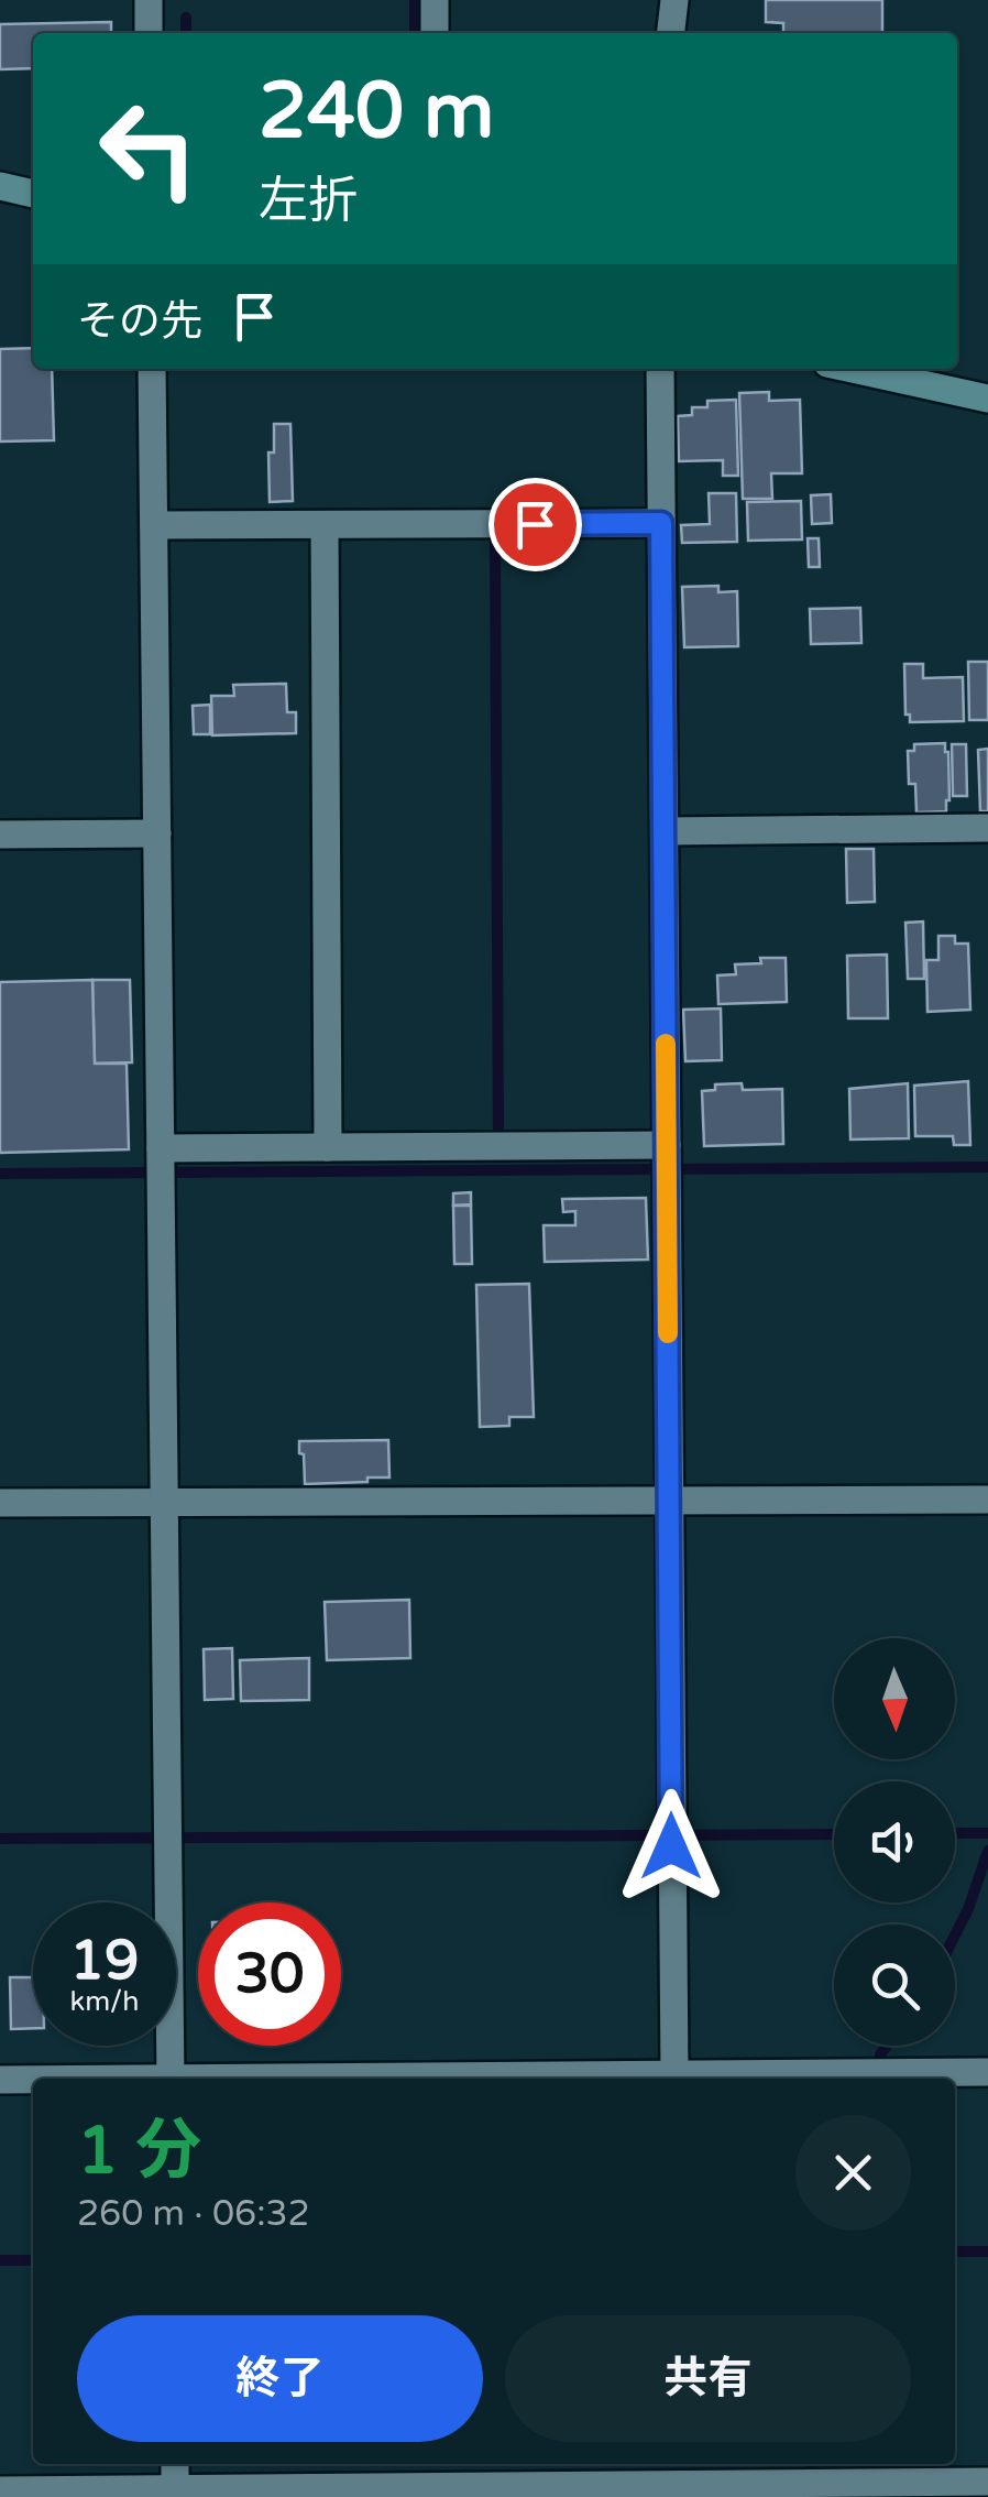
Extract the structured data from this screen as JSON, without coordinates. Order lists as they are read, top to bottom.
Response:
{
  "north": "bottom",
  "page": {
    "turn": ["240 m", "左折"],
    "then": "その先",
    "speed": "19 km/h",
    "limit": "30",
    "heading": ["1 分", "260 m · 06:32"],
    "buttons": ["終了", "共有"]
  }
}
